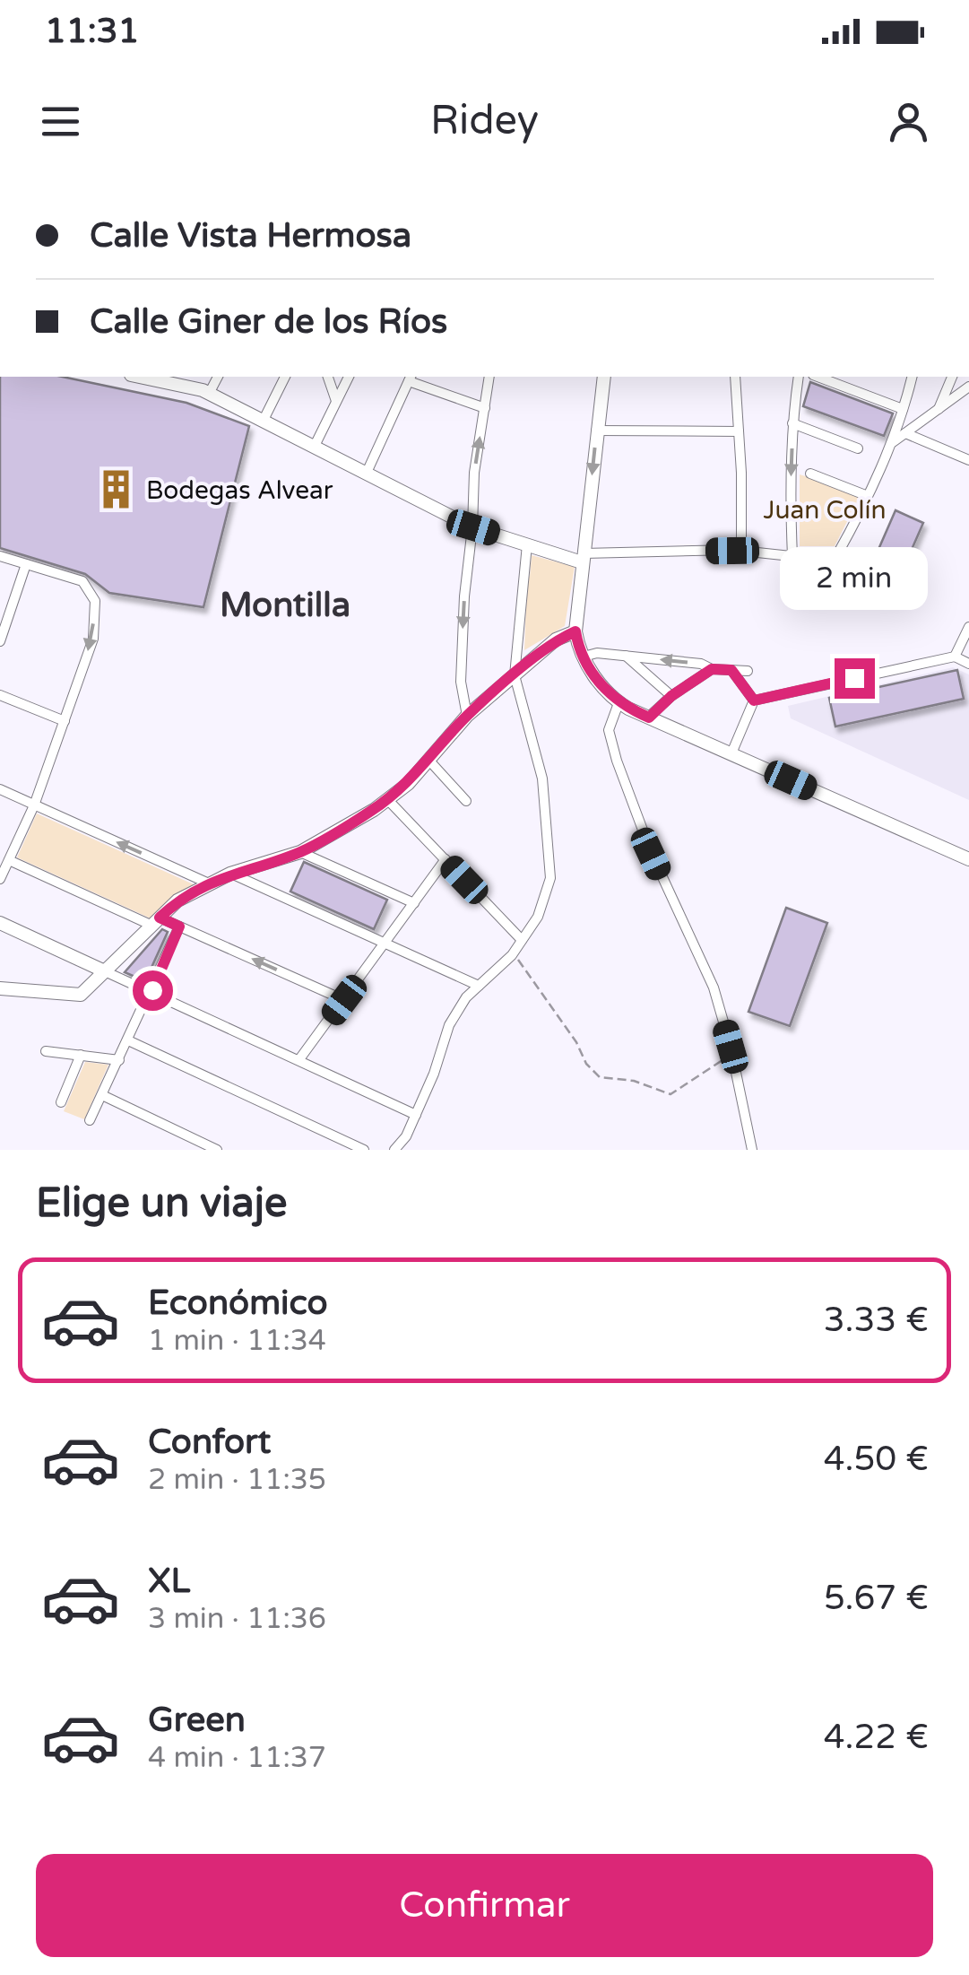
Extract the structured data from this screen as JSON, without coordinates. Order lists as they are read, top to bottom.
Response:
{
  "districts": ["Montilla"],
  "parks": ["Juan Colín"],
  "places": {
    "building": ["Bodegas Alvear"]
  },
  "page": {
    "status": "11:31",
    "header": "Ridey",
    "banner": ["Calle Vista Hermosa", "Calle Giner de los Ríos"],
    "bubble": "2 min",
    "heading": "Elige un viaje",
    "list": [
      {
        "name": "Económico",
        "note": "1 min · 11:34",
        "value": "3.33 €"
      },
      {
        "name": "Confort",
        "note": "2 min · 11:35",
        "value": "4.50 €"
      },
      {
        "name": "XL",
        "note": "3 min · 11:36",
        "value": "5.67 €"
      },
      {
        "name": "Green",
        "note": "4 min · 11:37",
        "value": "4.22 €"
      }
    ],
    "buttons": "Confirmar"
  }
}
